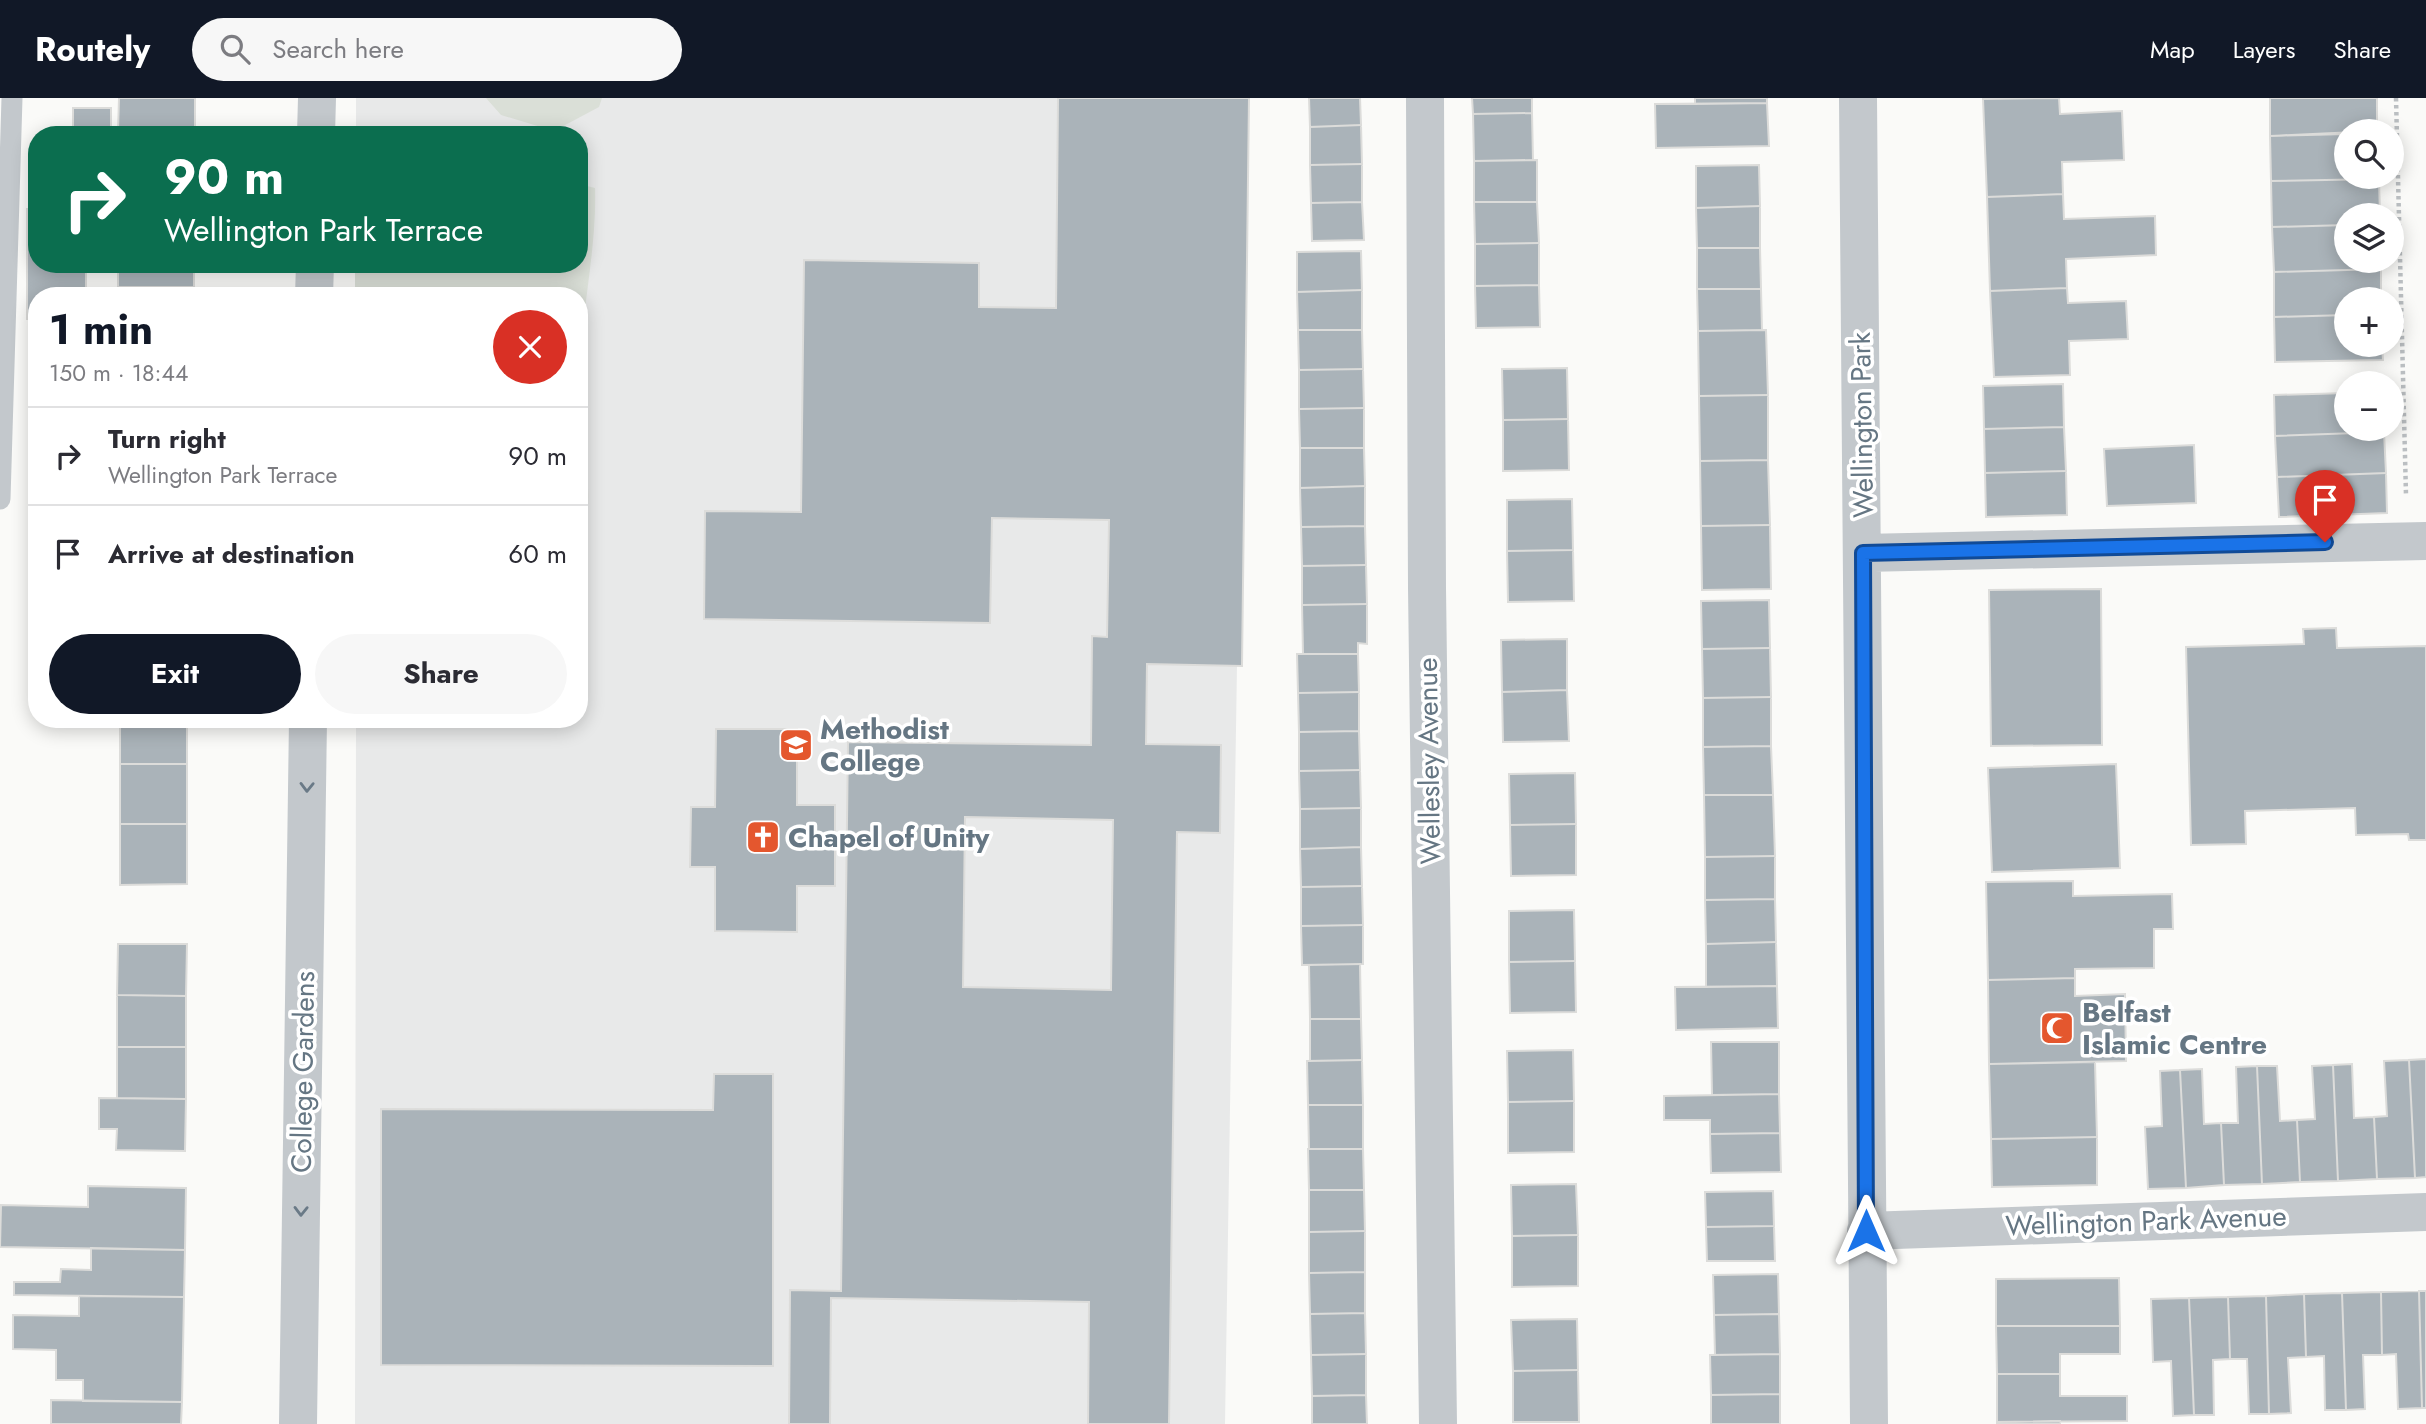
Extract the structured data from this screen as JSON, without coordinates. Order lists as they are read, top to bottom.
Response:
{
  "streets": {
    "street": [
      "Wellington Park",
      "Wellesley Avenue",
      "College Gardens",
      "Wellington Park Avenue"
    ]
  },
  "crossings": [
    ["Wellington Park", "Wellington Park Avenue"]
  ],
  "one_way": ["College Gardens"],
  "places": {
    "school or university": ["Methodist College"],
    "church": ["Chapel of Unity"],
    "mosque": ["Belfast Islamic Centre"]
  },
  "page": {
    "header": "Routely",
    "search": "Search here",
    "nav": ["Map", "Layers", "Share"],
    "map_buttons": ["+", "−"],
    "turn": ["90 m", "Wellington Park Terrace"],
    "heading": ["1 min", "150 m · 18:44"],
    "list": [
      {
        "name": "Turn right",
        "note": "Wellington Park Terrace",
        "value": "90 m"
      },
      {
        "name": "Arrive at destination",
        "value": "60 m"
      }
    ],
    "buttons": ["Exit", "Share"]
  }
}
